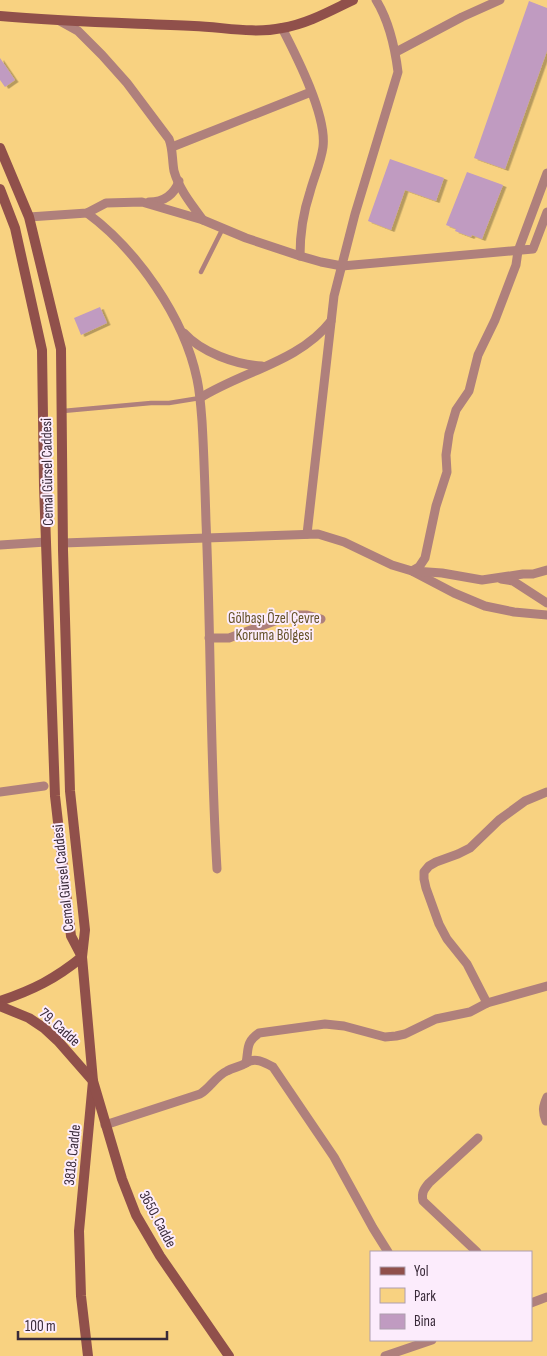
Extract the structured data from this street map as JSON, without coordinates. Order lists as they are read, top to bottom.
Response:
{
  "streets": {
    "street": [
      "Cemal Gürsel Caddesi",
      "79. Cadde",
      "3818. Cadde",
      "3650. Cadde"
    ]
  },
  "crossings": [
    ["Cemal Gürsel Caddesi", "79. Cadde"],
    ["Cemal Gürsel Caddesi", "3818. Cadde"],
    ["79. Cadde", "3818. Cadde"],
    ["79. Cadde", "3650. Cadde"],
    ["3818. Cadde", "3650. Cadde"]
  ],
  "parks": ["Gölbaşı Özel Çevre Koruma Bölgesi"],
  "legend": ["Yol", "Park", "Bina"],
  "scale_bar": "100 m"
}
